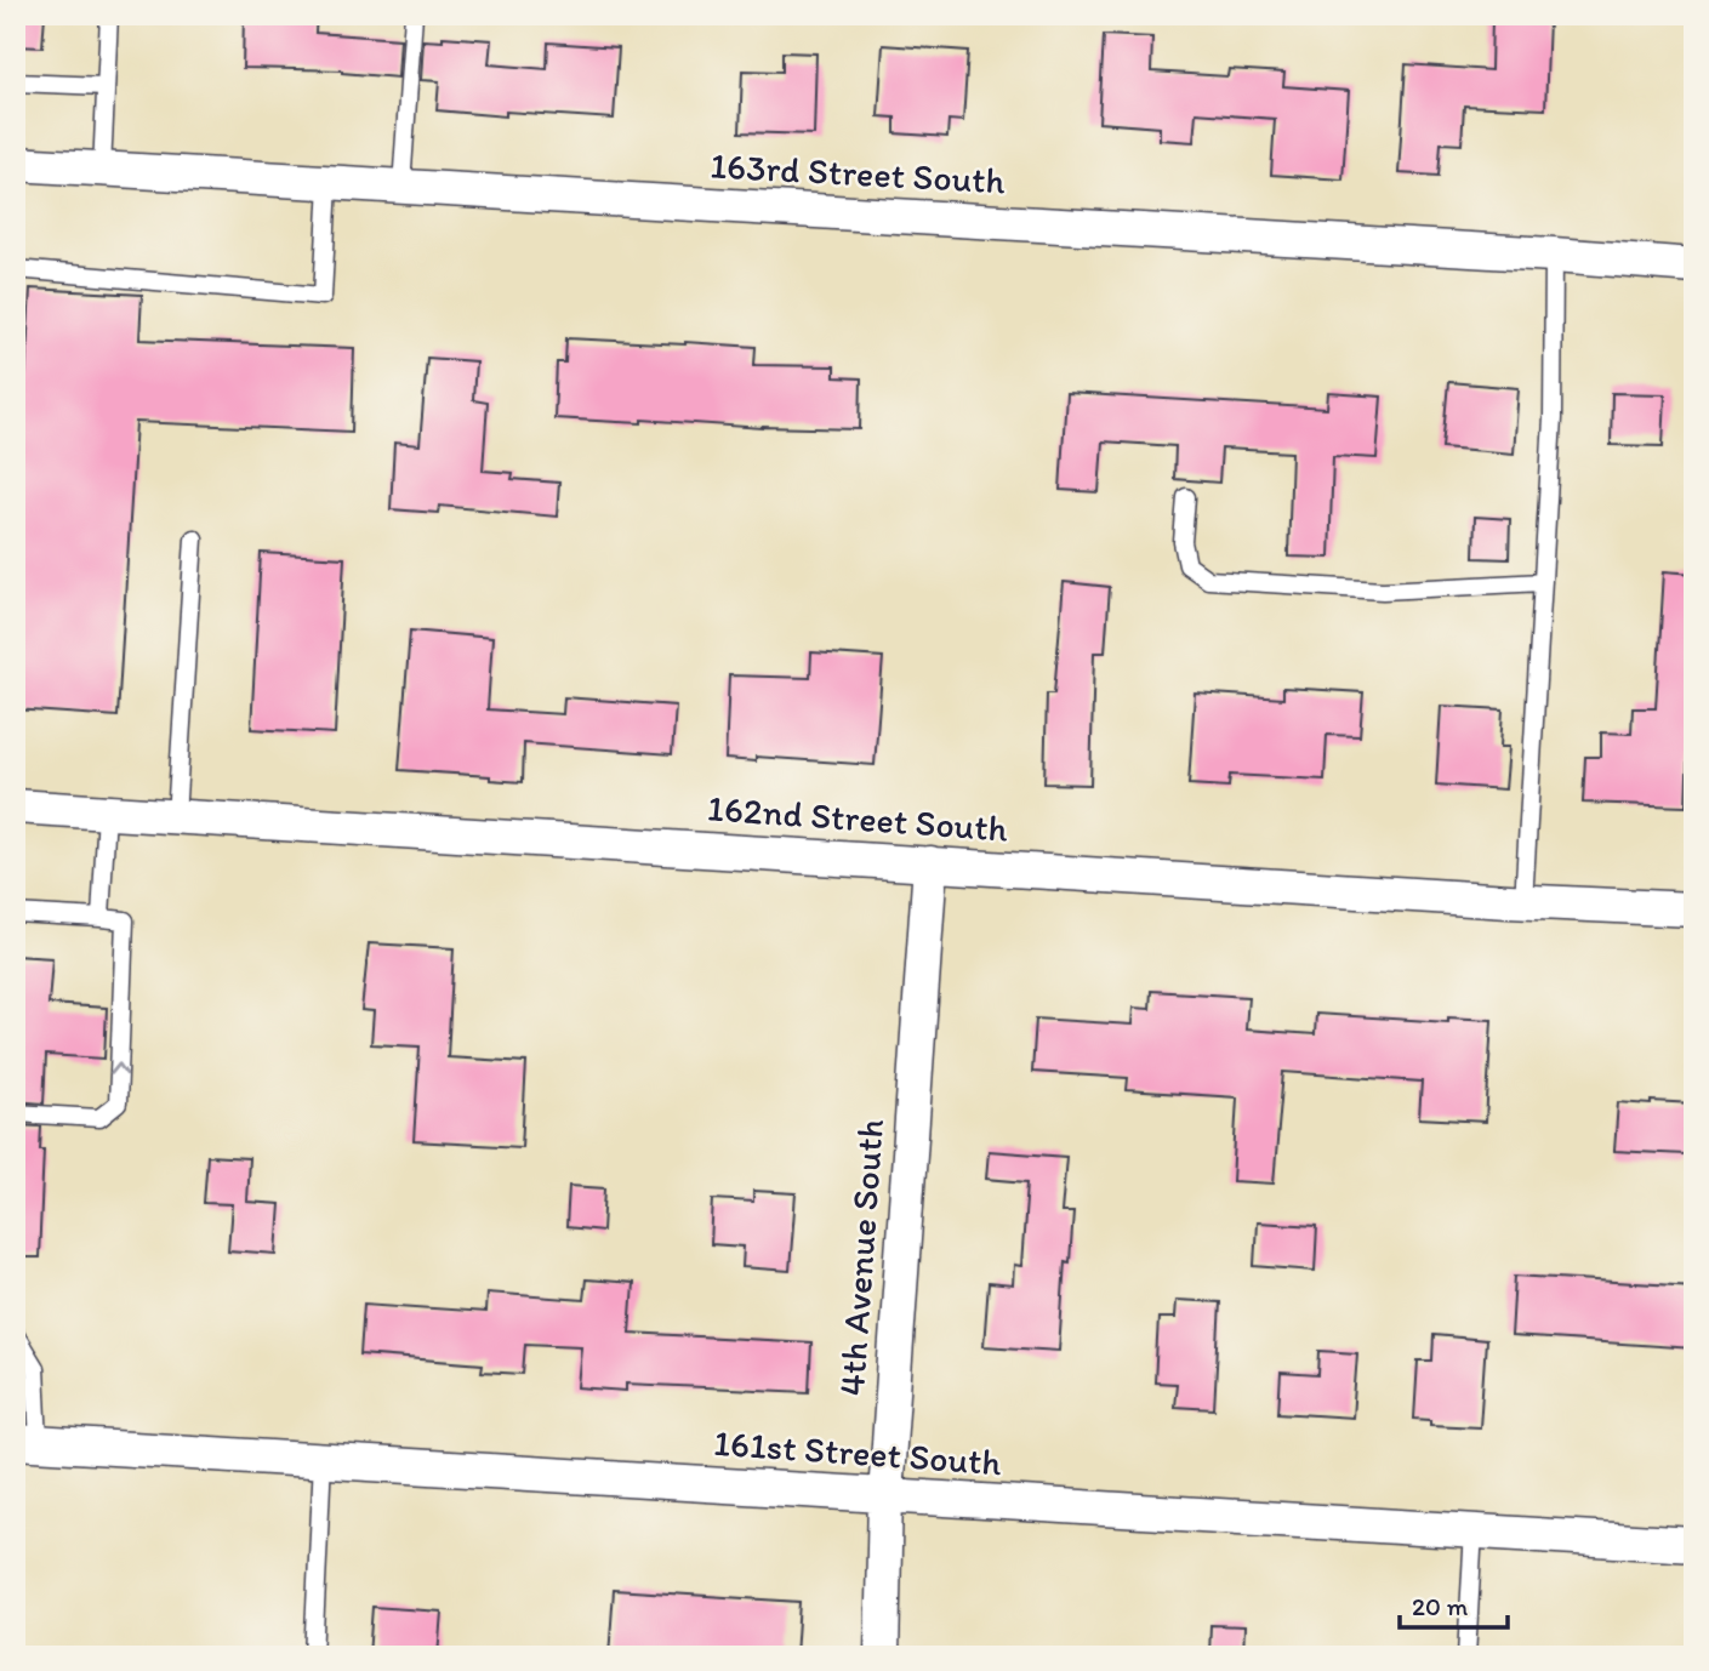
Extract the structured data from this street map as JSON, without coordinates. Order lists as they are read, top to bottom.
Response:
{
  "streets": {
    "street": [
      "163rd Street South",
      "162nd Street South",
      "4th Avenue South",
      "161st Street South"
    ]
  },
  "crossings": [
    ["162nd Street South", "4th Avenue South"],
    ["4th Avenue South", "161st Street South"]
  ],
  "scale_bar": "20 m"
}
